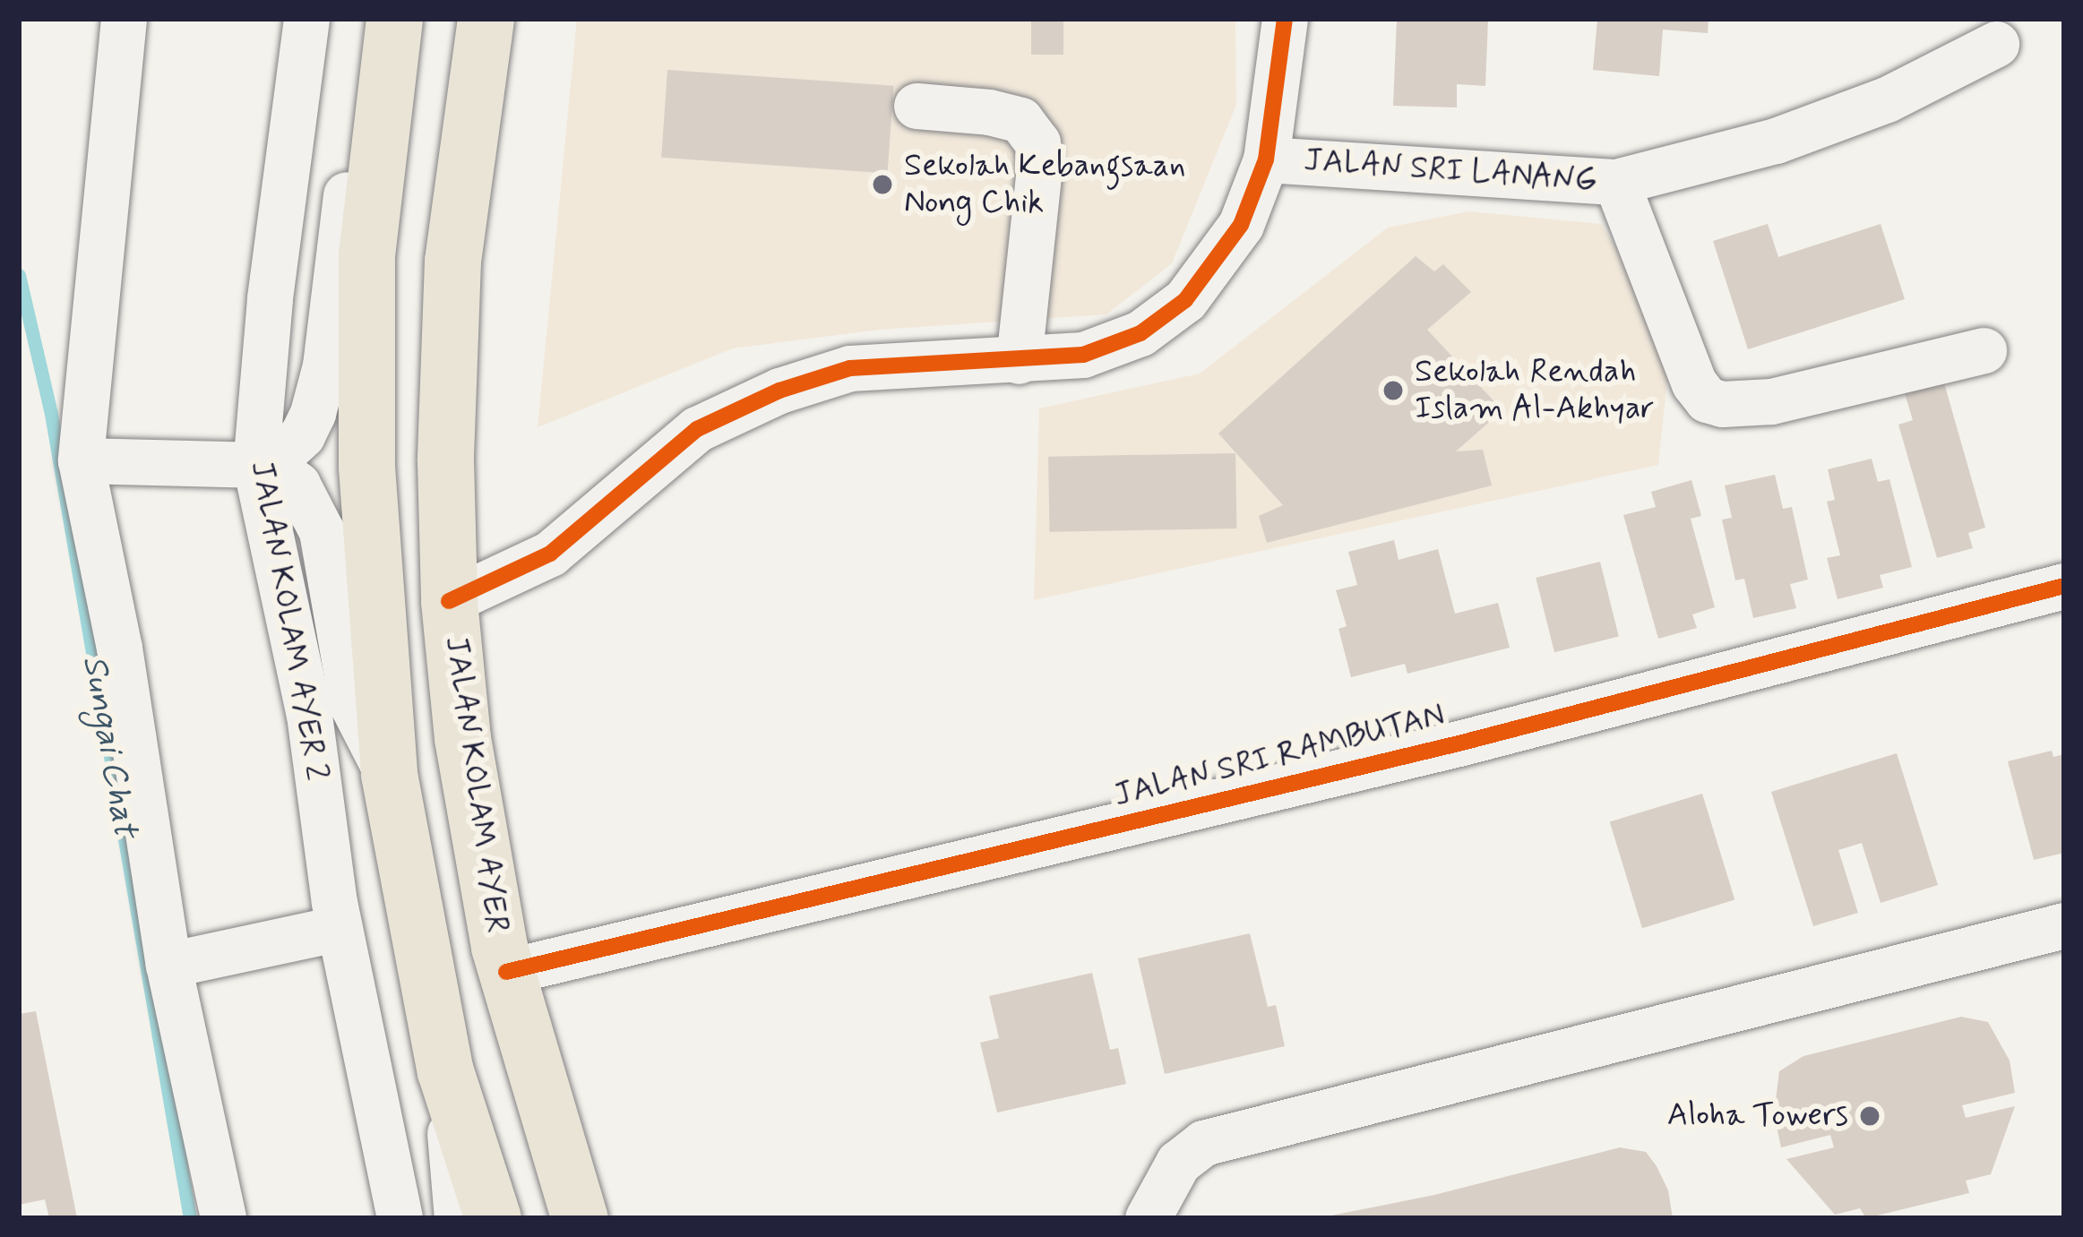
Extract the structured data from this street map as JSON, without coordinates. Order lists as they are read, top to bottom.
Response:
{
  "streets": {
    "main road": ["JALAN KOLAM AYER"],
    "street": ["JALAN SRI LANANG", "JALAN KOLAM AYER 2", "JALAN SRI RAMBUTAN"]
  },
  "crossings": [
    ["JALAN SRI RAMBUTAN", "JALAN KOLAM AYER"]
  ],
  "water": ["Sungai Chat"],
  "places": ["Sekolah Kebangsaan Nong Chik", "Sekolah Rendah Islam Al-Akhyar", "Aloha Towers"]
}
